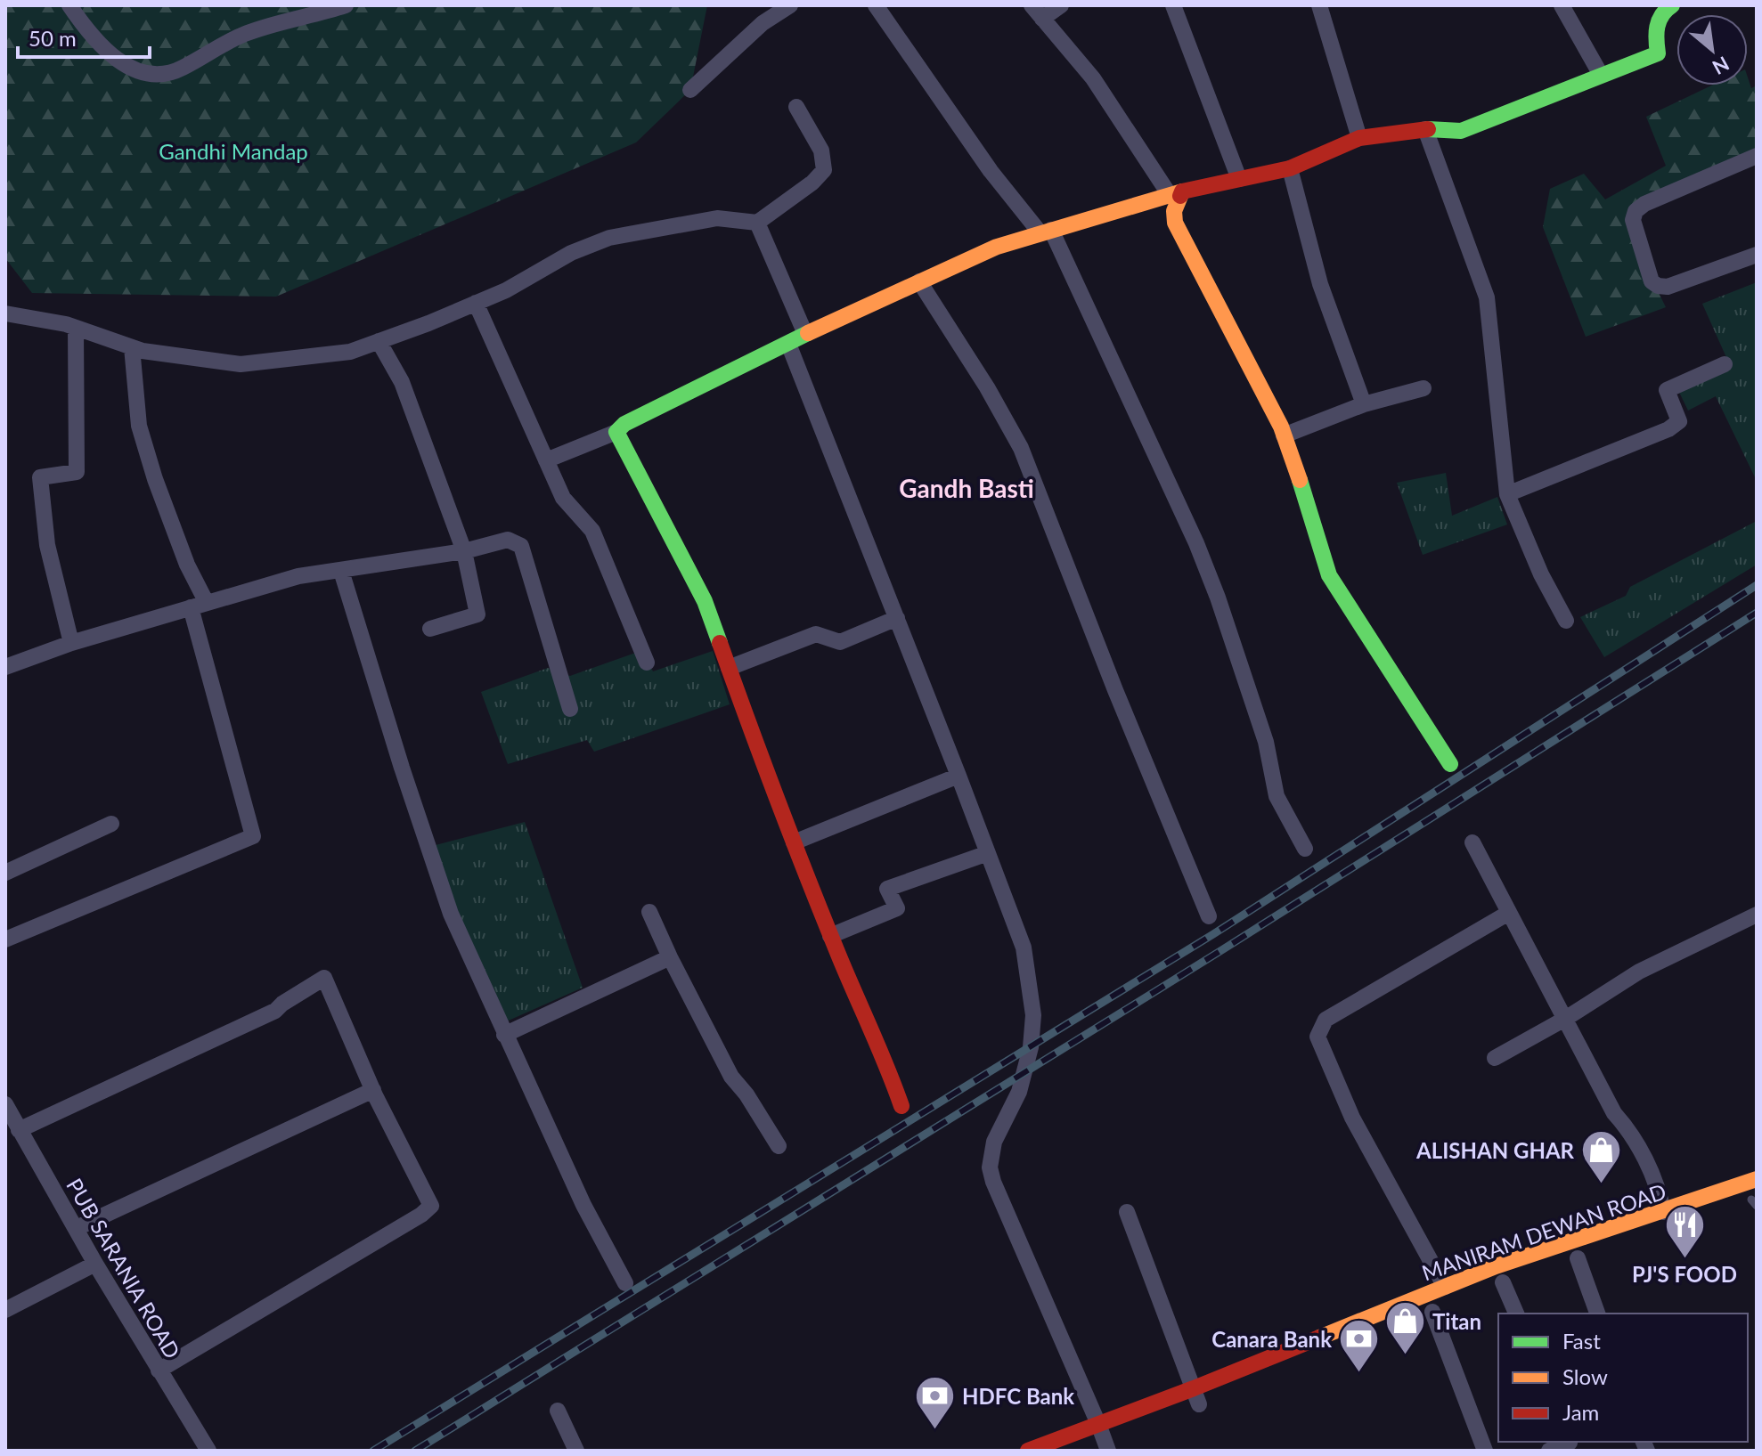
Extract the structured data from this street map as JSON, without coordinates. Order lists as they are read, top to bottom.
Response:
{
  "streets": {
    "street": ["MANIRAM DEWAN ROAD", "PUB SARANIA ROAD"]
  },
  "districts": ["Gandh Basti"],
  "parks": ["Gandhi Mandap"],
  "places": {
    "shop": ["ALISHAN GHAR", "Titan"],
    "restaurant": ["PJ'S FOOD"],
    "bank": ["Canara Bank", "HDFC Bank"]
  },
  "legend": ["Fast", "Slow", "Jam"],
  "scale_bar": "50 m",
  "north": "bottom right"
}
